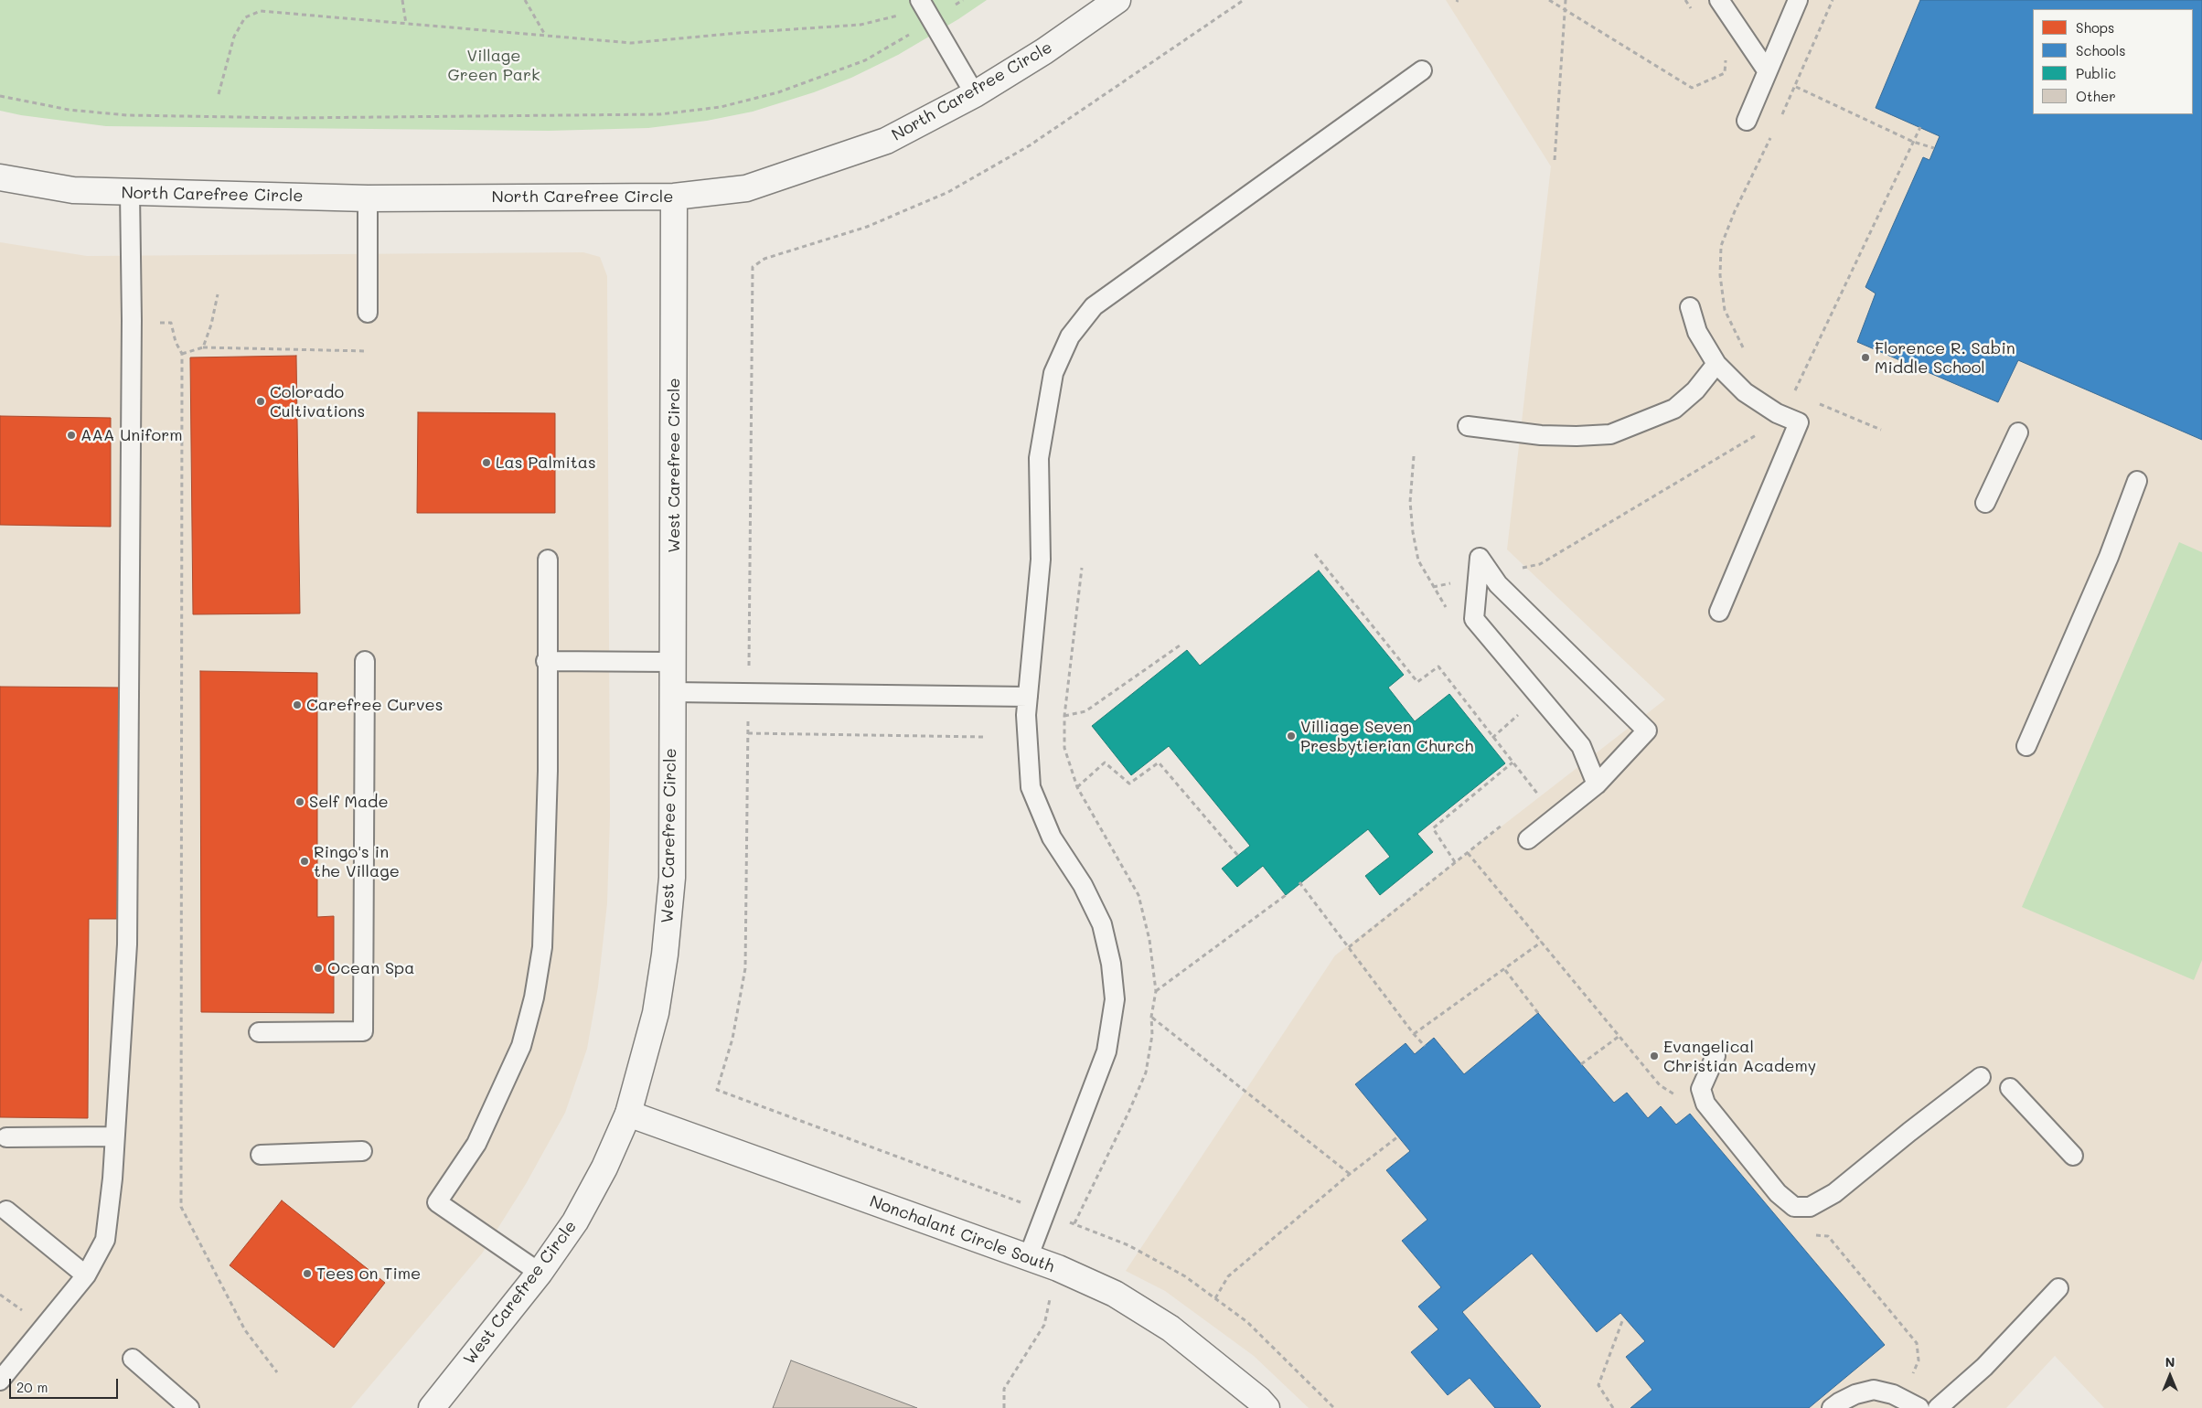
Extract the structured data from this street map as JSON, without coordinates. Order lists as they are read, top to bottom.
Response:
{
  "streets": {
    "main road": ["North Carefree Circle", "West Carefree Circle", "Nonchalant Circle South"]
  },
  "crossings": [
    ["North Carefree Circle", "West Carefree Circle"],
    ["West Carefree Circle", "Nonchalant Circle South"]
  ],
  "parks": ["Village Green Park"],
  "places": [
    "Florence R. Sabin Middle School",
    "Colorado Cultivations",
    "AAA Uniform",
    "Las Palmitas",
    "Carefree Curves",
    "Villiage Seven Presbytierian Church",
    "Self Made",
    "Ringo's in the Village",
    "Ocean Spa",
    "Evangelical Christian Academy",
    "Tees on Time"
  ],
  "legend": [
    "Shops",
    "Schools",
    "Public",
    "Other"
  ],
  "scale_bar": "20 m",
  "north": "top"
}
